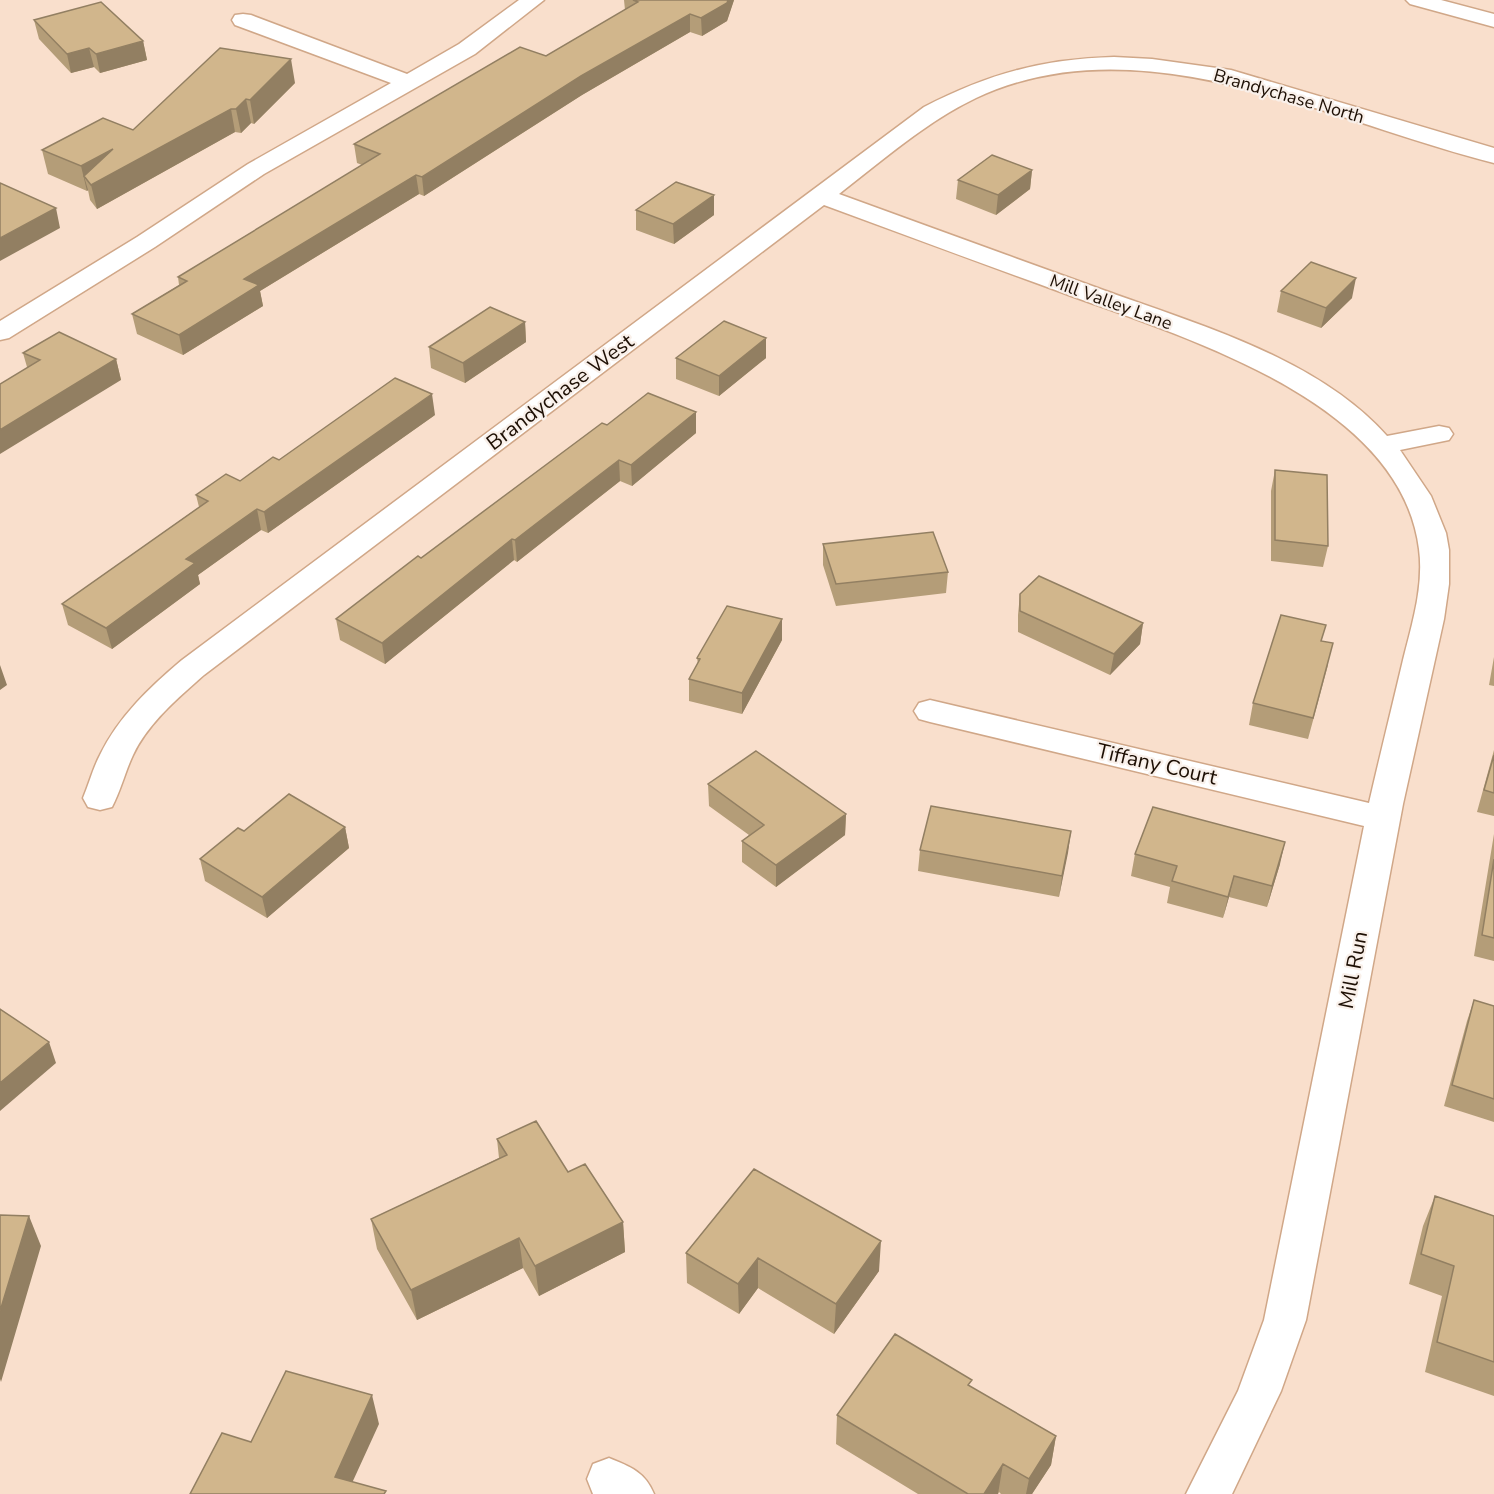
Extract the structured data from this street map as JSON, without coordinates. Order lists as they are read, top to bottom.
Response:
{
  "streets": {
    "street": [
      "Brandychase North",
      "Mill Valley Lane",
      "Brandychase West",
      "Tiffany Court",
      "Mill Run"
    ]
  },
  "crossings": [
    ["Brandychase North", "Brandychase West"],
    ["Mill Valley Lane", "Brandychase West"],
    ["Mill Valley Lane", "Mill Run"],
    ["Tiffany Court", "Mill Run"]
  ]
}
